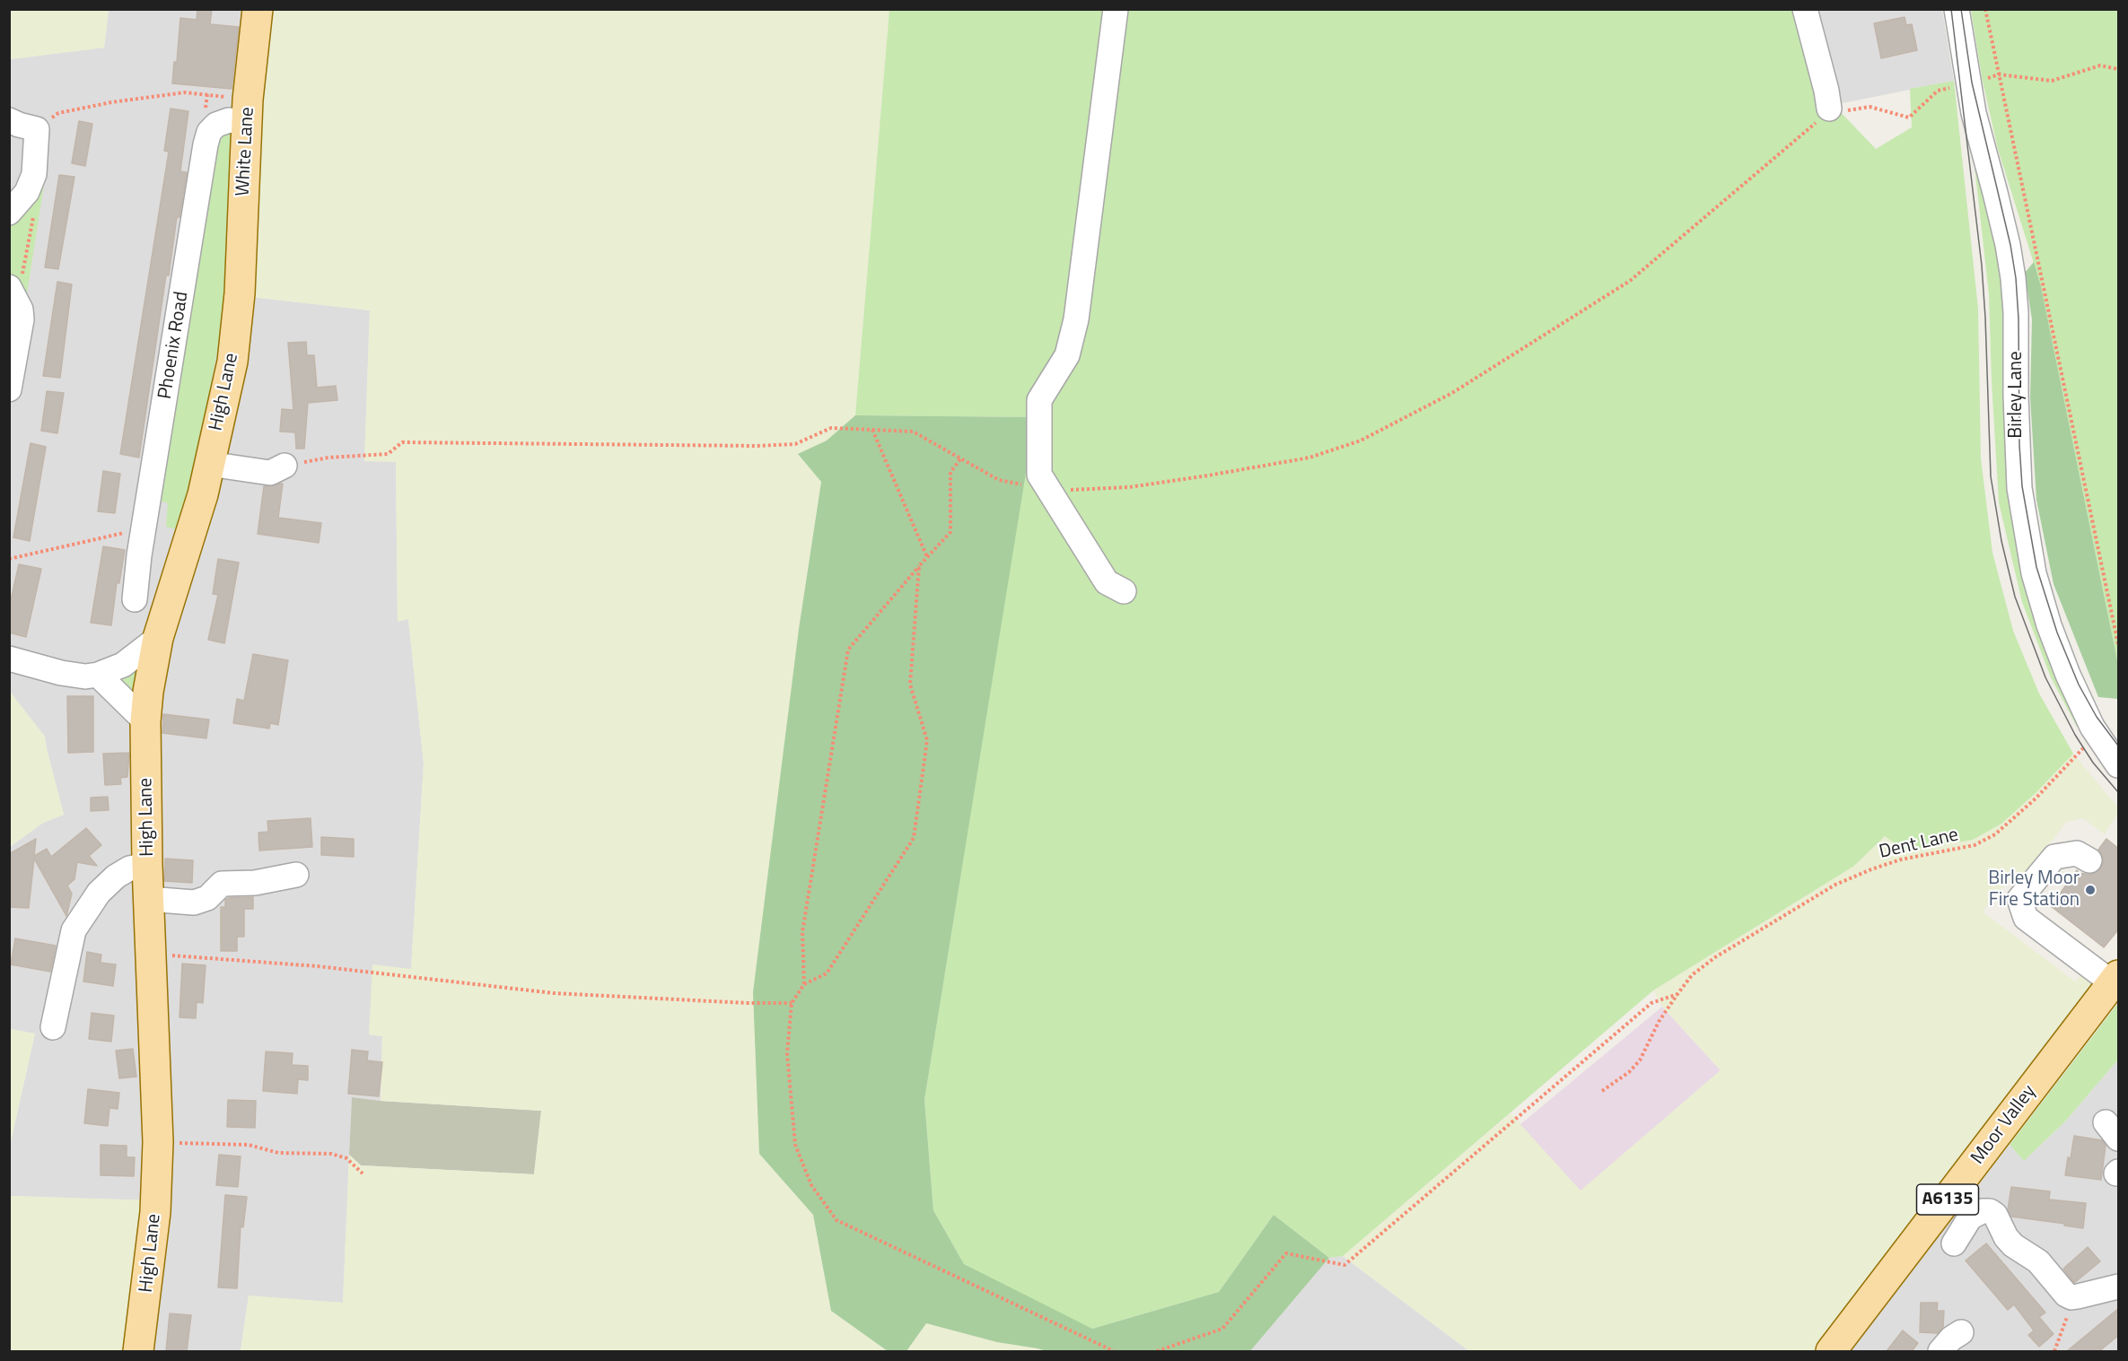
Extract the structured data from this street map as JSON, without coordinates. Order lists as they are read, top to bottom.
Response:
{
  "streets": {
    "main road": [
      "White Lane",
      "High Lane",
      "Moor Valley",
      "A6135"
    ],
    "street": ["Phoenix Road", "Birley Lane"],
    "path": ["Dent Lane"]
  },
  "crossings": [
    ["White Lane", "Phoenix Road"],
    ["White Lane", "High Lane"],
    ["Birley Lane", "Dent Lane"]
  ],
  "places": ["Birley Moor Fire Station"]
}
